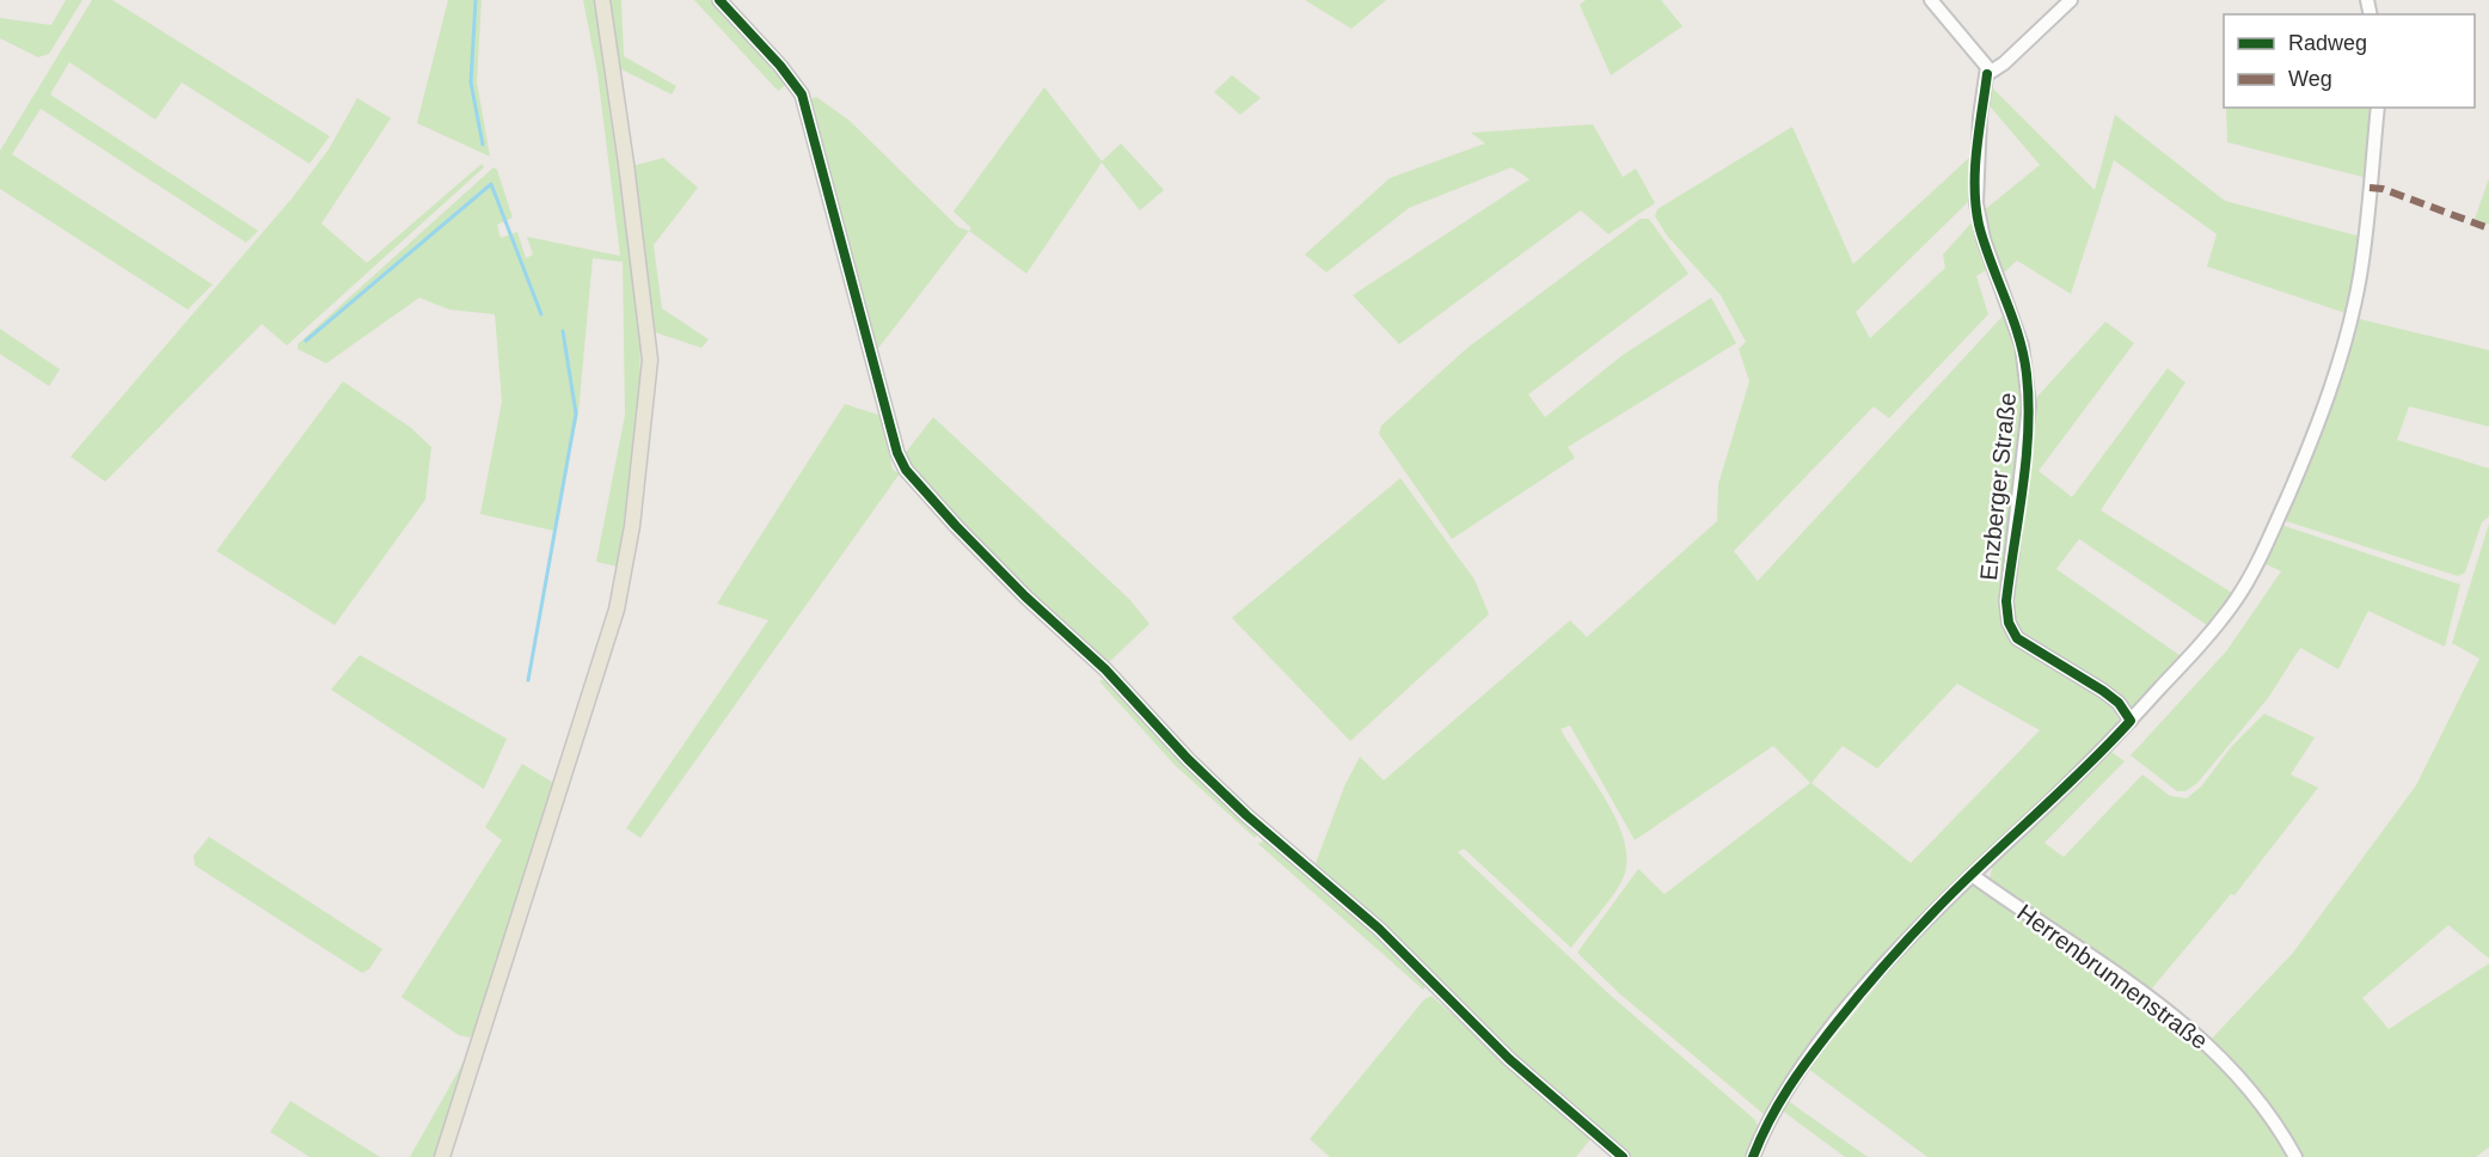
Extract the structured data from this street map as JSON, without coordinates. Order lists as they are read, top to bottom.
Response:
{
  "streets": {
    "street": ["Enzberger Straße", "Herrenbrunnenstraße"]
  },
  "legend": ["Radweg", "Weg"]
}
